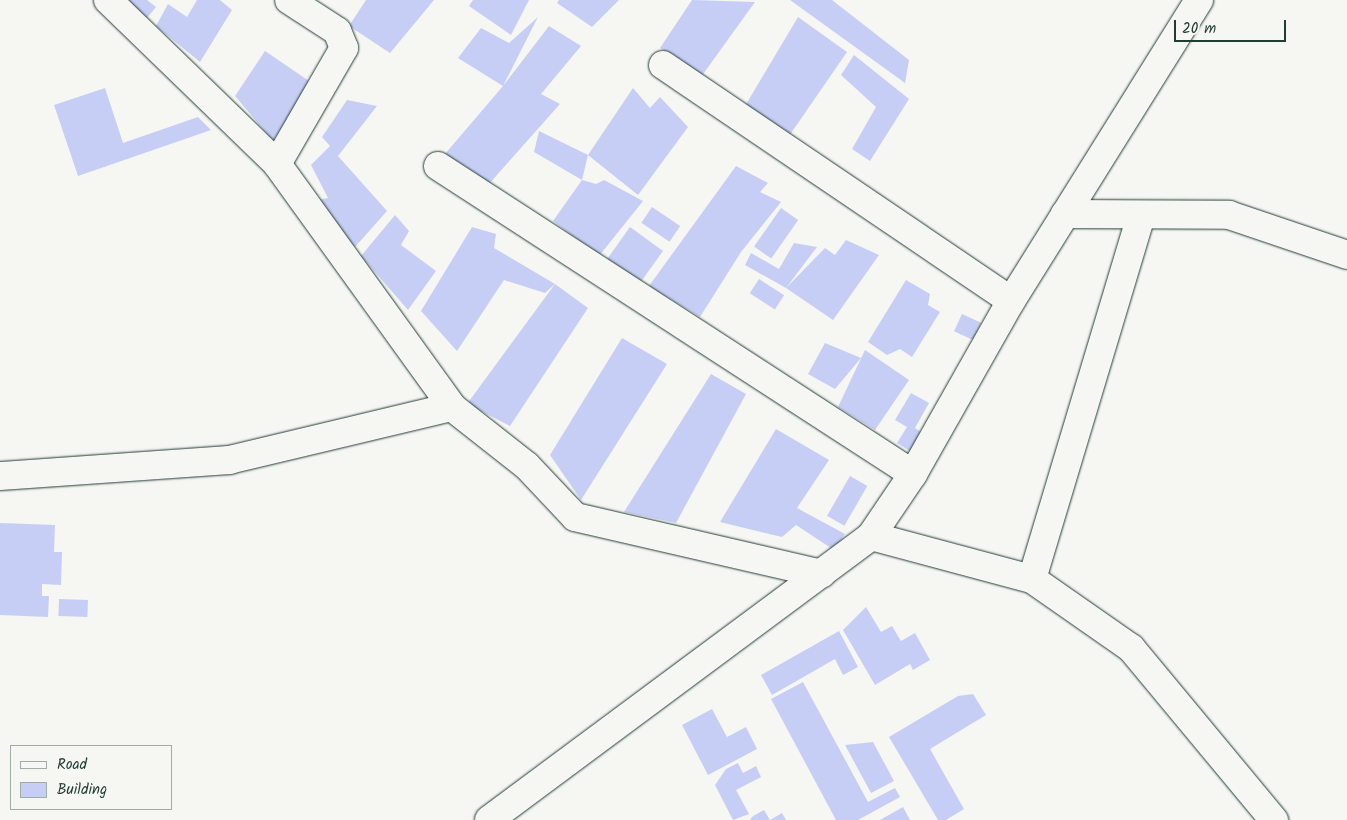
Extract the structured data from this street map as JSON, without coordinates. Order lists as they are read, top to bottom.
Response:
{
  "legend": ["Road", "Building"],
  "scale_bar": "20 m"
}
